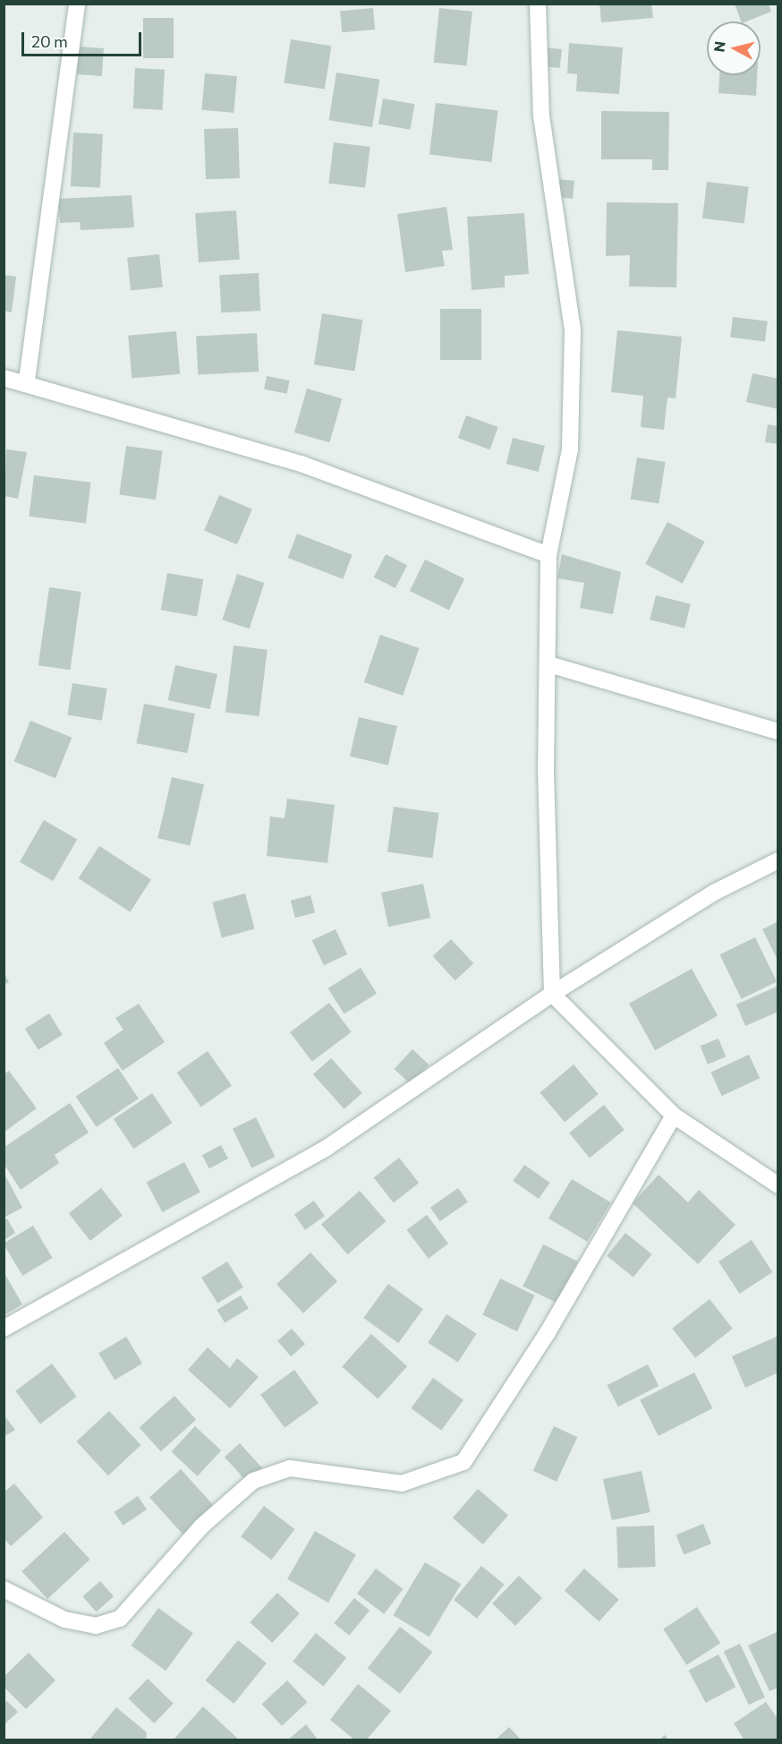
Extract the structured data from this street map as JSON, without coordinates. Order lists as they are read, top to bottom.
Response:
{
  "scale_bar": "20 m",
  "north": "left"
}
